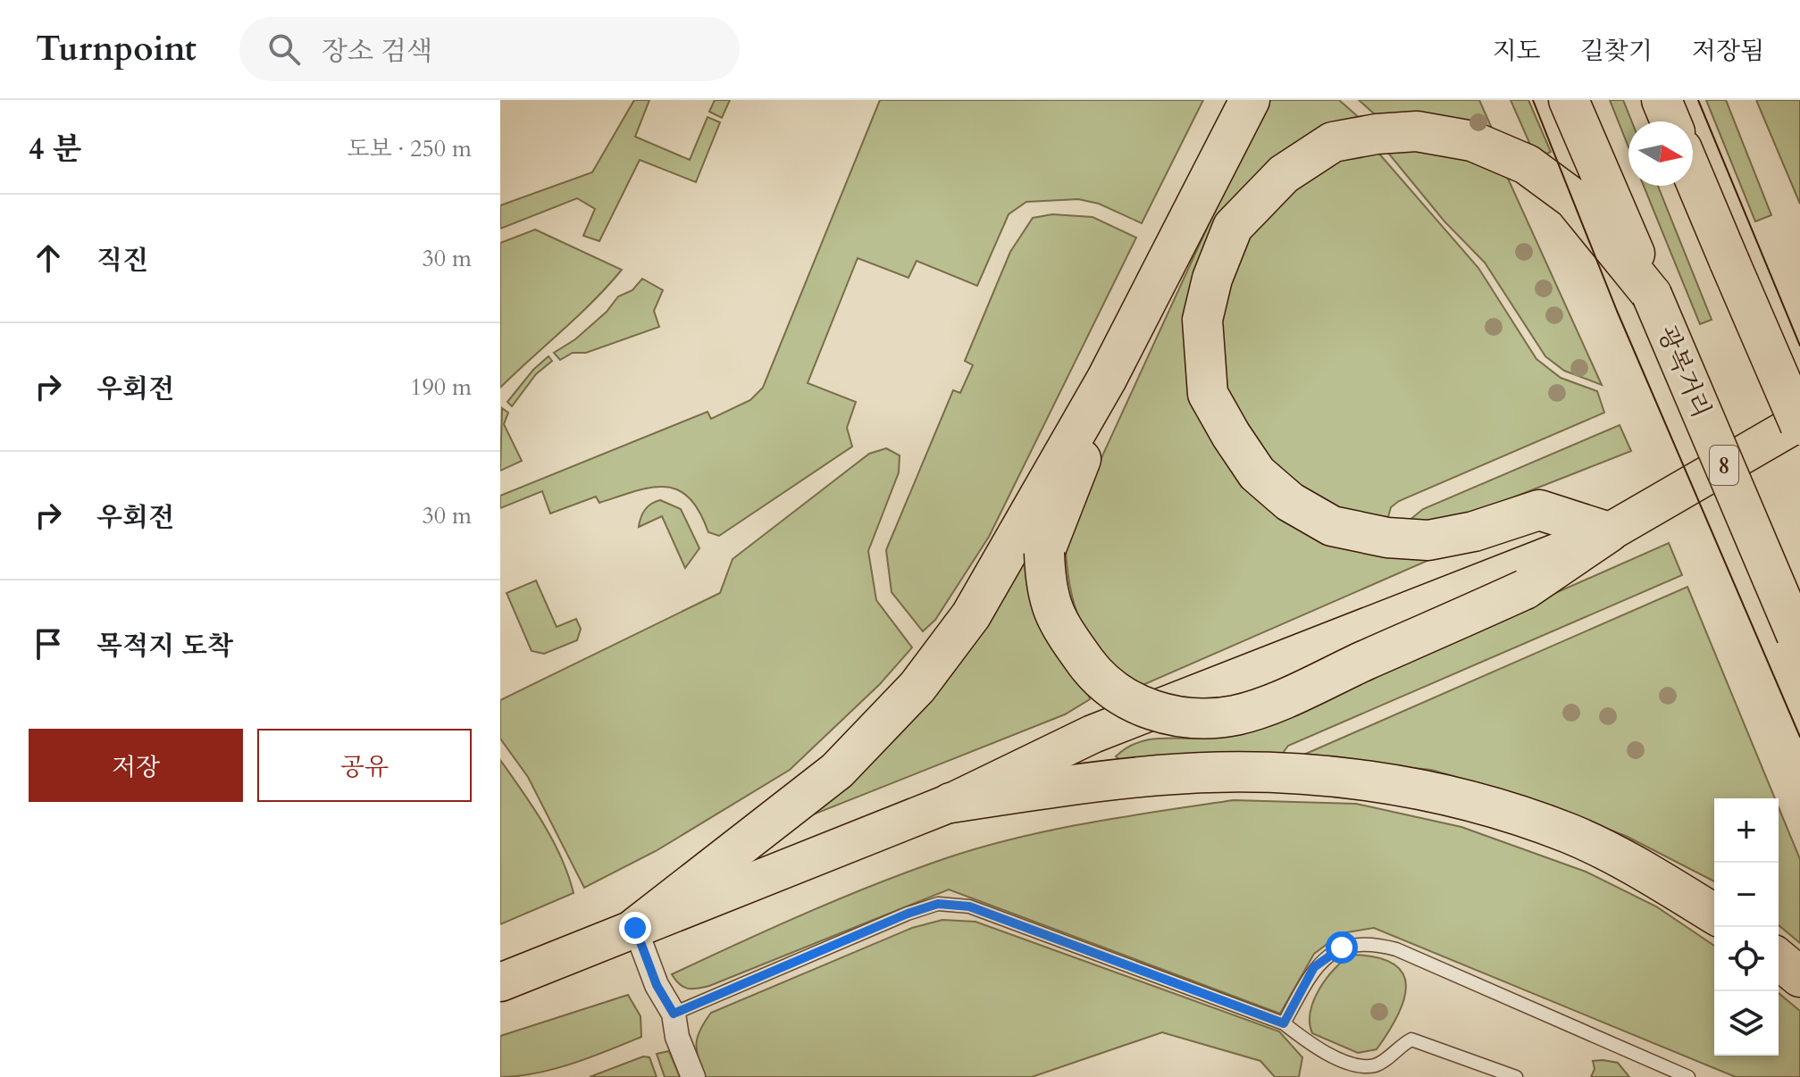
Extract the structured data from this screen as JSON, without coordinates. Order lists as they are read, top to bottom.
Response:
{
  "streets": {
    "highway": ["광복거리", "8"]
  },
  "north": "right",
  "page": {
    "header": "Turnpoint",
    "search": "장소 검색",
    "nav": ["지도", "길찾기", "저장됨"],
    "heading": ["4 분", "도보 · 250 m"],
    "list": [
      ["직진", "30 m"],
      ["우회전", "190 m"],
      ["우회전", "30 m"],
      "목적지 도착"
    ],
    "buttons": ["저장", "공유"],
    "map_buttons": ["+", "−"]
  }
}
